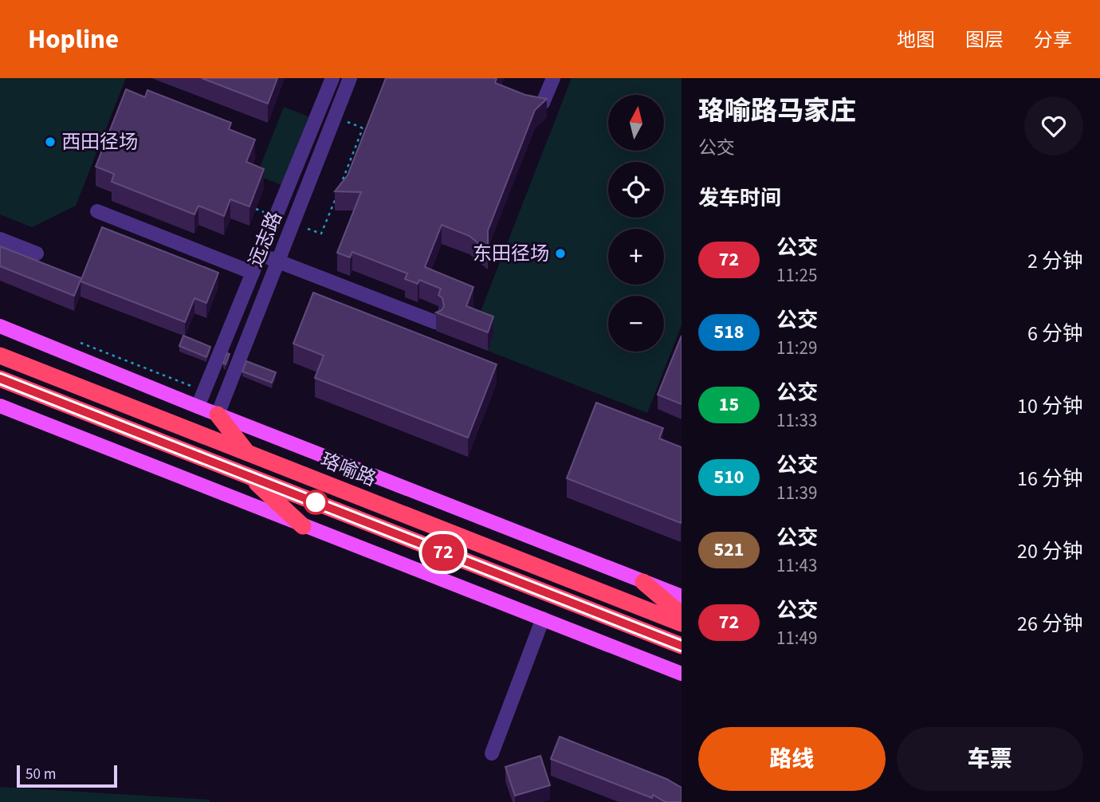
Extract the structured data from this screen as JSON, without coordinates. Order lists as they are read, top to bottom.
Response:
{
  "streets": {
    "highway": ["珞喻路"],
    "street": ["远志路"]
  },
  "places": ["西田径场", "东田径场"],
  "lines": ["bus line 72"],
  "scale_bar": "50 m",
  "north": "top",
  "page": {
    "header": "Hopline",
    "nav": ["地图", "图层", "分享"],
    "on_map": "72",
    "heading": [
      ["珞喻路马家庄", "公交"],
      "发车时间"
    ],
    "map_buttons": ["+", "−"],
    "list": [
      {
        "mark": "72",
        "name": "公交",
        "note": "11:25",
        "value": "2 分钟"
      },
      {
        "mark": "518",
        "name": "公交",
        "note": "11:29",
        "value": "6 分钟"
      },
      {
        "mark": "15",
        "name": "公交",
        "note": "11:33",
        "value": "10 分钟"
      },
      {
        "mark": "510",
        "name": "公交",
        "note": "11:39",
        "value": "16 分钟"
      },
      {
        "mark": "521",
        "name": "公交",
        "note": "11:43",
        "value": "20 分钟"
      },
      {
        "mark": "72",
        "name": "公交",
        "note": "11:49",
        "value": "26 分钟"
      }
    ],
    "buttons": ["路线", "车票"],
    "scale": "50 m"
  }
}
